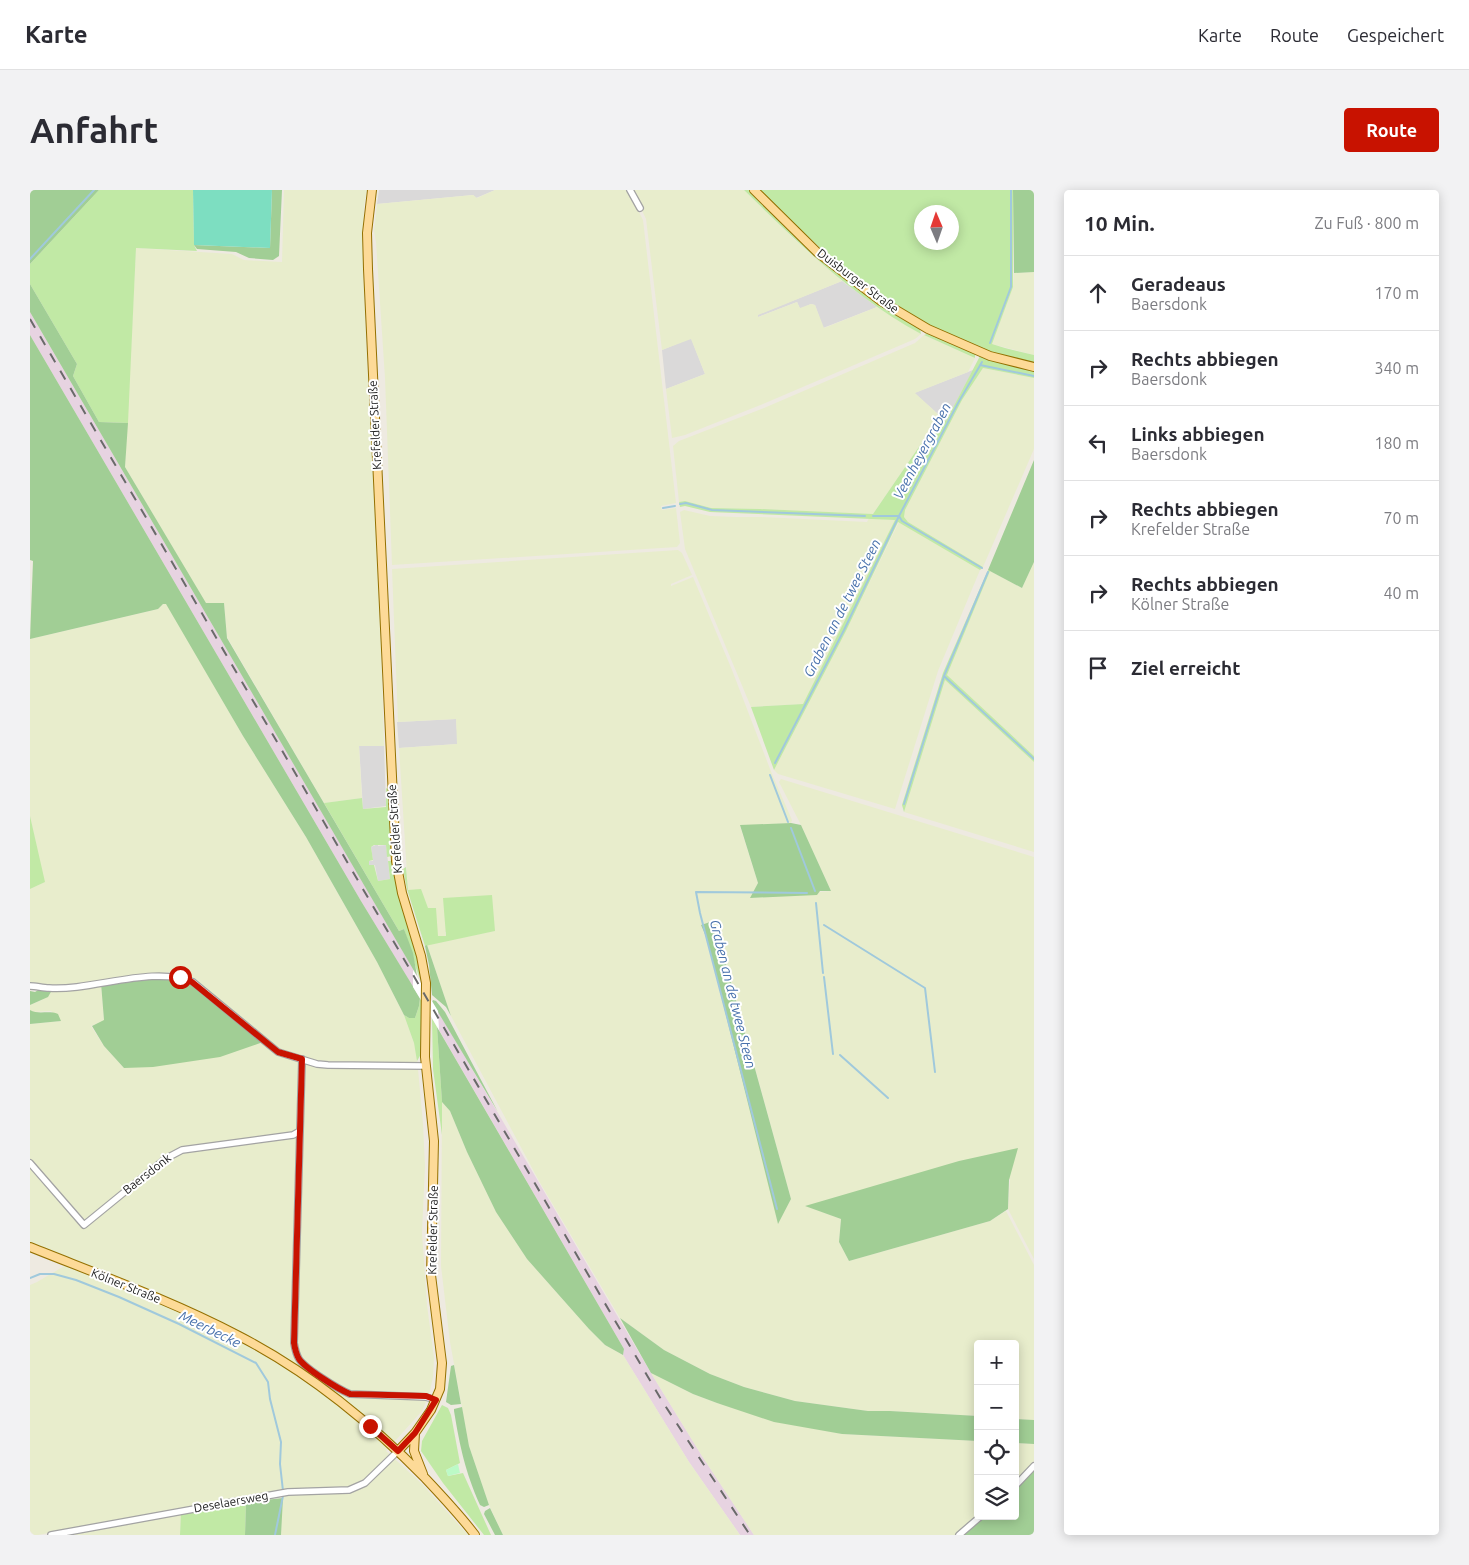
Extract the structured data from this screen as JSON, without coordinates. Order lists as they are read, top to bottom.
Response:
{
  "streets": {
    "main road": ["Duisburger Straße", "Krefelder Straße", "Kölner Straße"],
    "street": ["Baersdonk", "Deselaersweg"]
  },
  "crossings": [
    ["Krefelder Straße", "Kölner Straße"],
    ["Krefelder Straße", "Deselaersweg"],
    ["Kölner Straße", "Deselaersweg"]
  ],
  "water": ["Veenheyergraben", "Graben an de twee Steen", "Meerbecke"],
  "north": "top",
  "page": {
    "header": "Karte",
    "nav": ["Karte", "Route", "Gespeichert"],
    "buttons": "Route",
    "title": "Anfahrt",
    "heading": ["10 Min.", "Zu Fuß · 800 m"],
    "list": [
      ["Geradeaus", "Baersdonk", "170 m"],
      ["Rechts abbiegen", "Baersdonk", "340 m"],
      ["Links abbiegen", "Baersdonk", "180 m"],
      ["Rechts abbiegen", "Krefelder Straße", "70 m"],
      ["Rechts abbiegen", "Kölner Straße", "40 m"],
      "Ziel erreicht"
    ],
    "map_buttons": ["+", "−"]
  }
}
